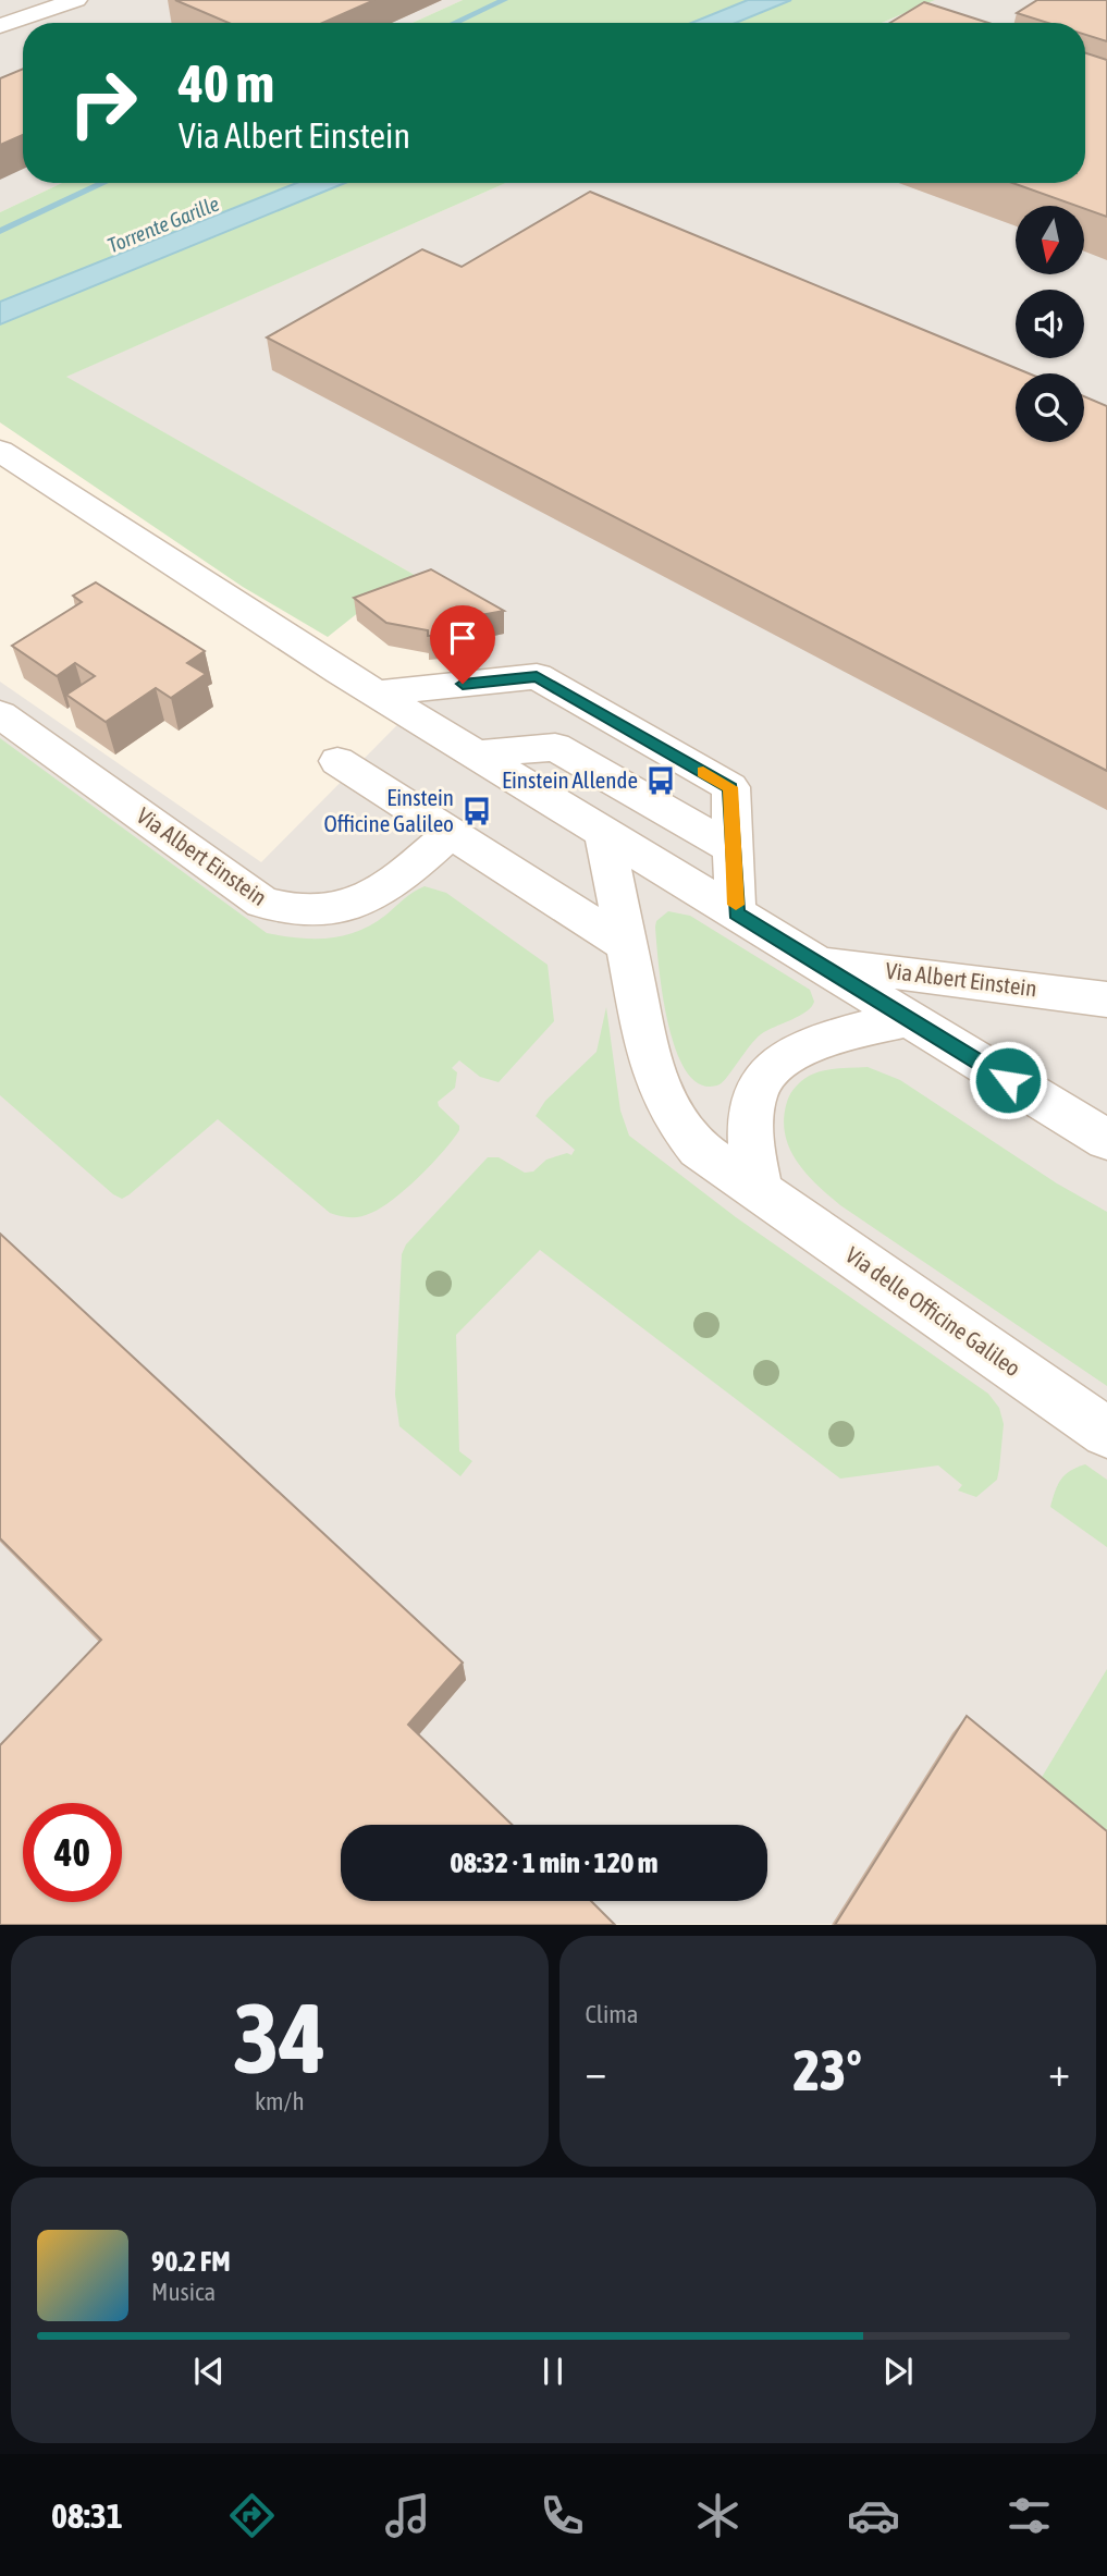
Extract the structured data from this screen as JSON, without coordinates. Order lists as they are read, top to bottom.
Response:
{
  "streets": {
    "street": ["Via Albert Einstein", "Via delle Officine Galileo"]
  },
  "crossings": [
    ["Via Albert Einstein", "Via delle Officine Galileo"]
  ],
  "water": ["Torrente Garille"],
  "places": {
    "bus stop": ["Einstein Allende", "Einstein Officine Galileo"]
  },
  "north": "bottom",
  "page": {
    "turn": ["40 m", "Via Albert Einstein"],
    "limit": "40",
    "trip": "08:32 · 1 min · 120 m",
    "tile": [
      ["34", "km/h"],
      "Clima"
    ],
    "heat": ["−", "23°", "+"],
    "song": ["90.2 FM", "Musica"],
    "tabs": "08:31"
  }
}
